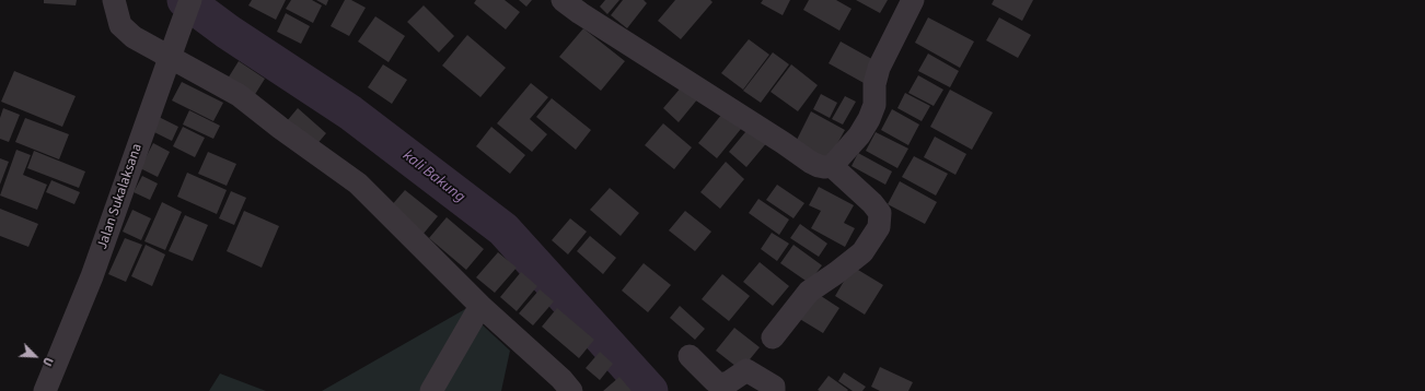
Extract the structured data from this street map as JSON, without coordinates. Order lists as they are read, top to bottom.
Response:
{
  "streets": {
    "street": ["Jalan Sukalaksana"]
  },
  "water": ["kali Bakung"],
  "north": "bottom right"
}
